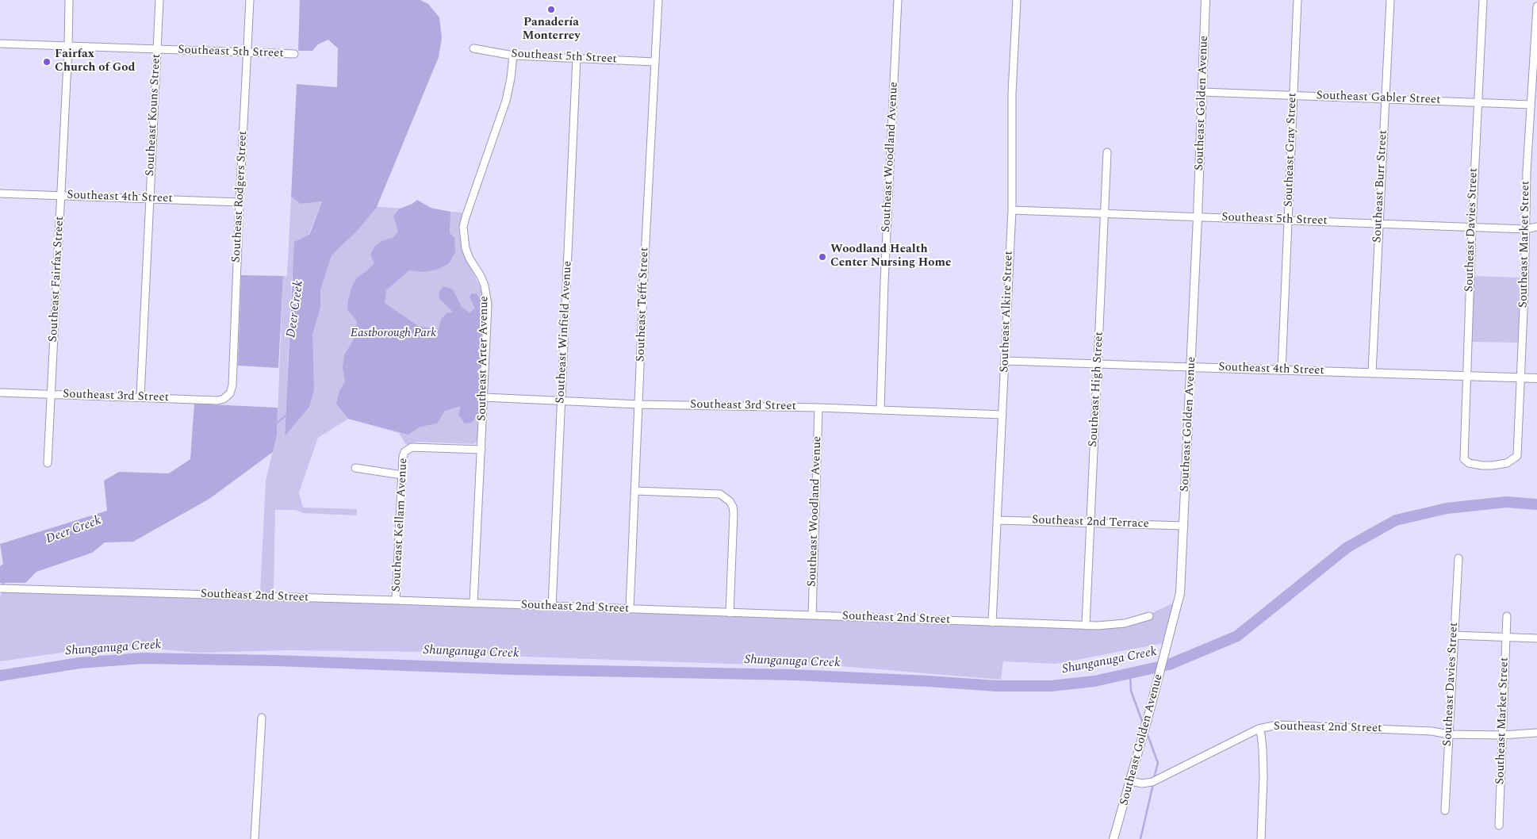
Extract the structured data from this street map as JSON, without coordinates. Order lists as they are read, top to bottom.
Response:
{
  "streets": {
    "street": [
      "Southeast 5th Street",
      "Southeast Gabler Street",
      "Southeast Golden Avenue",
      "Southeast Kouns Street",
      "Southeast Gray Street",
      "Southeast Woodland Avenue",
      "Southeast Burr Street",
      "Southeast Rodgers Street",
      "Southeast 4th Street",
      "Southeast Davies Street",
      "Southeast Market Street",
      "Southeast Fairfax Street",
      "Southeast Tefft Street",
      "Southeast Alkire Street",
      "Southeast Winfield Avenue",
      "Southeast Arter Avenue",
      "Southeast High Street",
      "Southeast 3rd Street",
      "Southeast 2nd Terrace",
      "Southeast Kellam Avenue",
      "Southeast 2nd Street"
    ]
  },
  "crossings": [
    ["Southeast 5th Street", "Southeast Golden Avenue"],
    ["Southeast 5th Street", "Southeast Kouns Street"],
    ["Southeast 5th Street", "Southeast Gray Street"],
    ["Southeast 5th Street", "Southeast Burr Street"],
    ["Southeast 5th Street", "Southeast Rodgers Street"],
    ["Southeast 5th Street", "Southeast Davies Street"],
    ["Southeast 5th Street", "Southeast Market Street"],
    ["Southeast 5th Street", "Southeast Fairfax Street"],
    ["Southeast 5th Street", "Southeast Tefft Street"],
    ["Southeast 5th Street", "Southeast Alkire Street"],
    ["Southeast 5th Street", "Southeast Winfield Avenue"],
    ["Southeast 5th Street", "Southeast Arter Avenue"],
    ["Southeast 5th Street", "Southeast High Street"],
    ["Southeast Gabler Street", "Southeast Golden Avenue"],
    ["Southeast Gabler Street", "Southeast Gray Street"],
    ["Southeast Gabler Street", "Southeast Burr Street"],
    ["Southeast Gabler Street", "Southeast Davies Street"],
    ["Southeast Gabler Street", "Southeast Market Street"],
    ["Southeast Golden Avenue", "Southeast 4th Street"],
    ["Southeast Golden Avenue", "Southeast 2nd Terrace"],
    ["Southeast Golden Avenue", "Southeast 2nd Street"],
    ["Southeast Kouns Street", "Southeast 4th Street"],
    ["Southeast Kouns Street", "Southeast 3rd Street"],
    ["Southeast Gray Street", "Southeast 4th Street"],
    ["Southeast Woodland Avenue", "Southeast 3rd Street"],
    ["Southeast Woodland Avenue", "Southeast 2nd Street"],
    ["Southeast Burr Street", "Southeast 4th Street"],
    ["Southeast Rodgers Street", "Southeast 4th Street"],
    ["Southeast Rodgers Street", "Southeast 3rd Street"],
    ["Southeast 4th Street", "Southeast Davies Street"],
    ["Southeast 4th Street", "Southeast Market Street"],
    ["Southeast 4th Street", "Southeast Fairfax Street"],
    ["Southeast 4th Street", "Southeast Alkire Street"],
    ["Southeast 4th Street", "Southeast High Street"],
    ["Southeast Davies Street", "Southeast Market Street"],
    ["Southeast Davies Street", "Southeast 2nd Street"],
    ["Southeast Market Street", "Southeast 2nd Street"],
    ["Southeast Fairfax Street", "Southeast 3rd Street"],
    ["Southeast Tefft Street", "Southeast 3rd Street"],
    ["Southeast Tefft Street", "Southeast 2nd Street"],
    ["Southeast Alkire Street", "Southeast 3rd Street"],
    ["Southeast Alkire Street", "Southeast 2nd Terrace"],
    ["Southeast Alkire Street", "Southeast 2nd Street"],
    ["Southeast Winfield Avenue", "Southeast 3rd Street"],
    ["Southeast Winfield Avenue", "Southeast 2nd Street"],
    ["Southeast Arter Avenue", "Southeast 3rd Street"],
    ["Southeast Arter Avenue", "Southeast Kellam Avenue"],
    ["Southeast Arter Avenue", "Southeast 2nd Street"],
    ["Southeast High Street", "Southeast 2nd Terrace"],
    ["Southeast High Street", "Southeast 2nd Street"],
    ["Southeast Kellam Avenue", "Southeast 2nd Street"]
  ],
  "water": ["Deer Creek", "Shunganuga Creek"],
  "parks": ["Eastborough Park"],
  "places": ["Panadería Monterrey", "Fairfax Church of God", "Woodland Health Center Nursing Home"]
}
